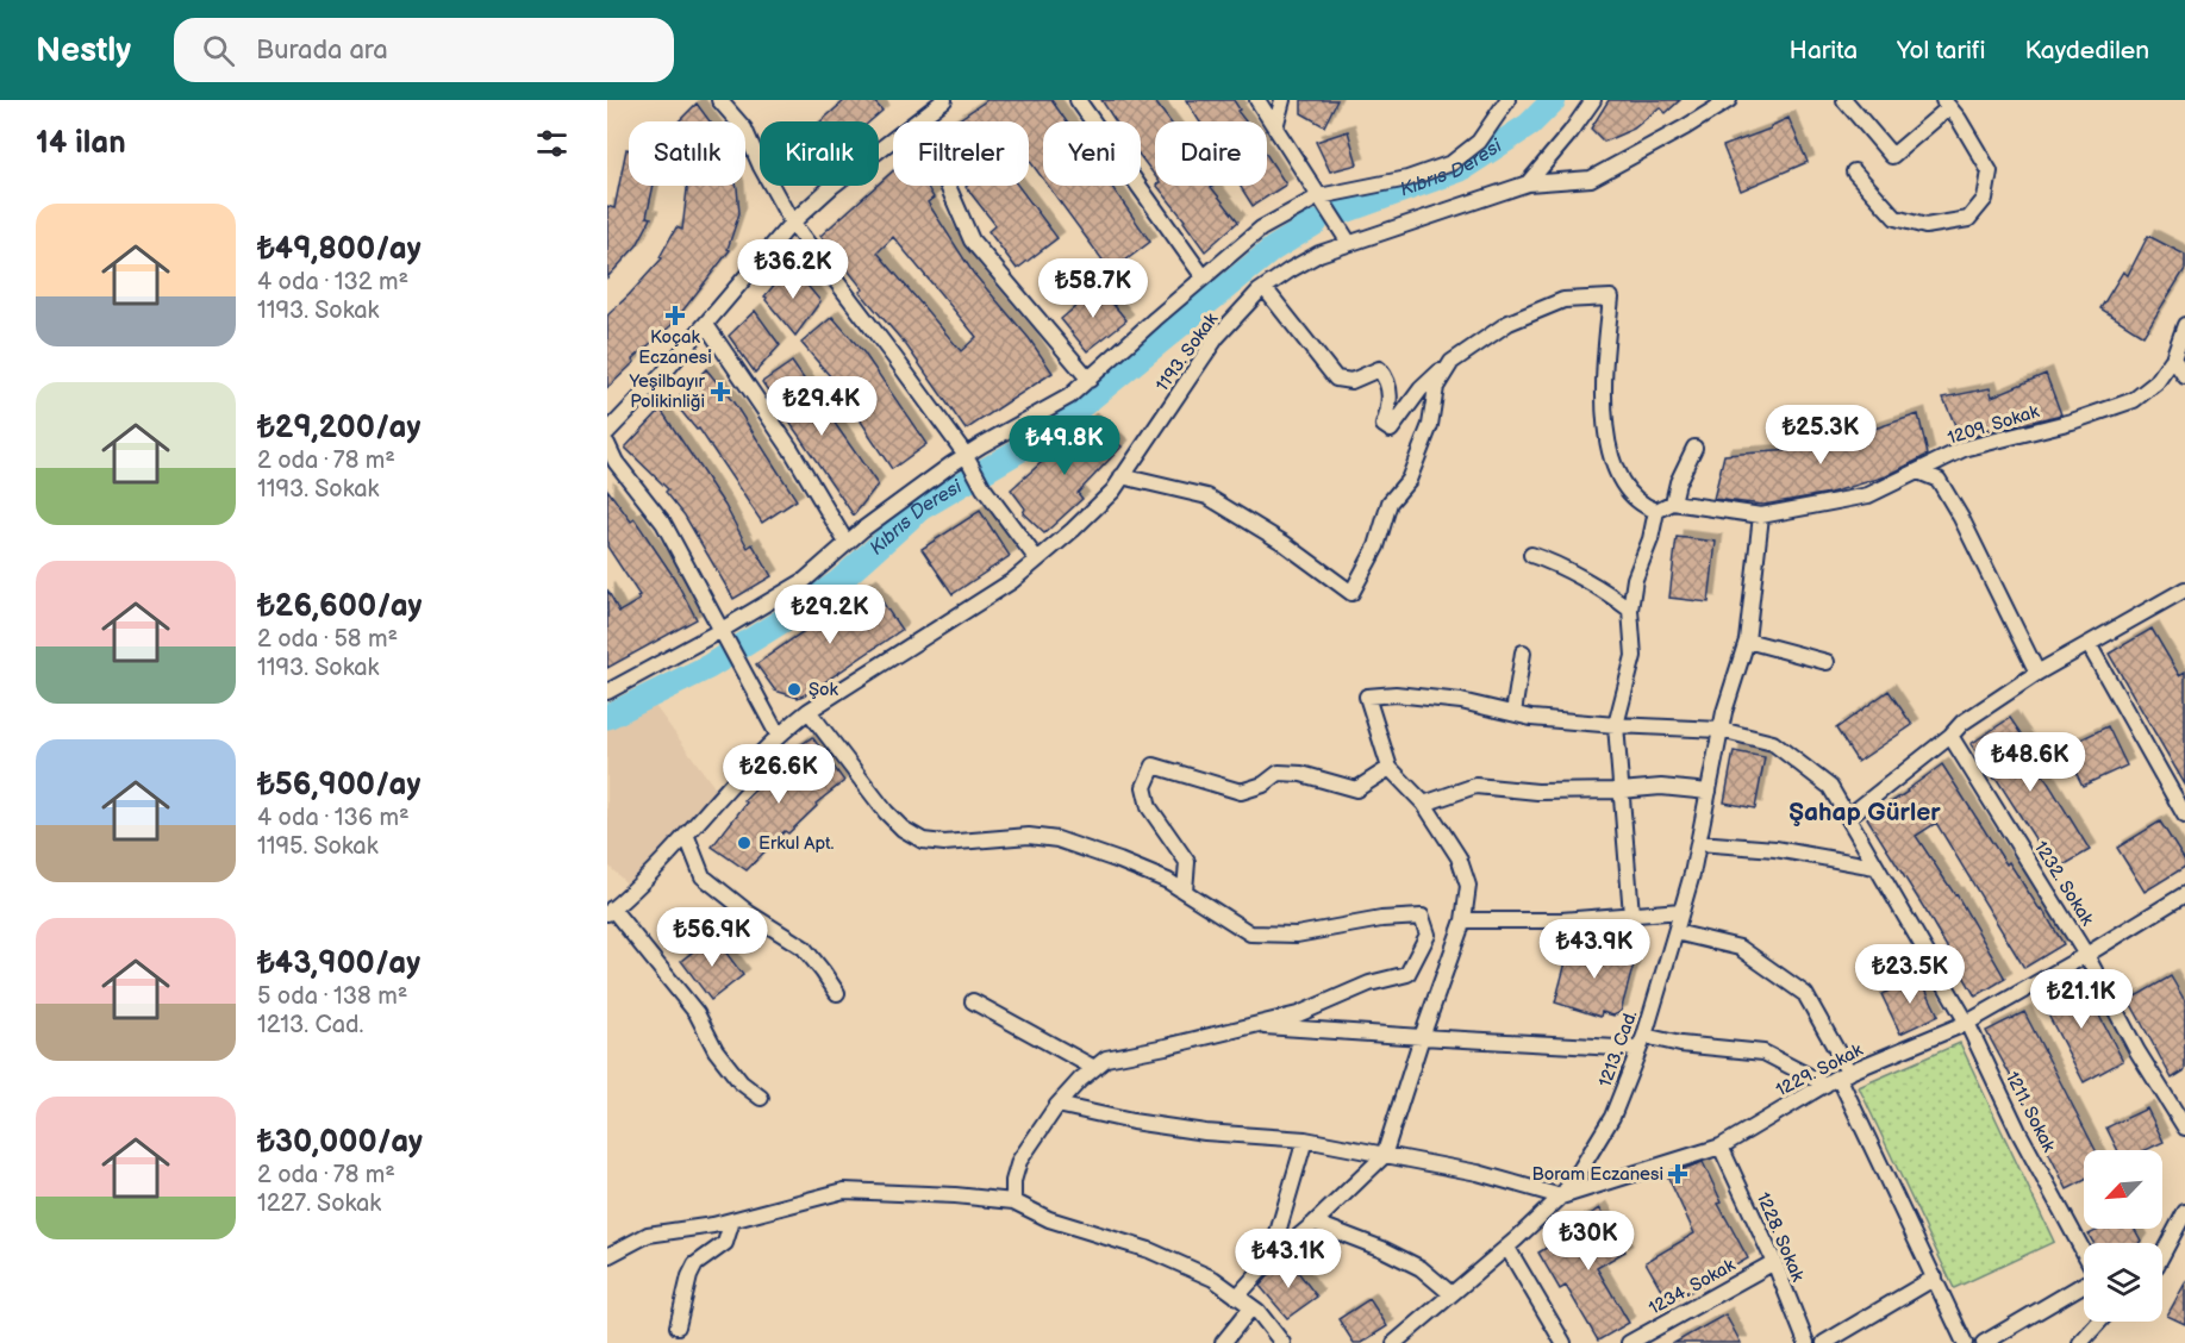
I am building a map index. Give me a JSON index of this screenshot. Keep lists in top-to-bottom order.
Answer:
{
  "streets": {
    "street": [
      "1193. Sokak",
      "1209. Sokak",
      "1232. Sokak",
      "1213. Cad.",
      "1229. Sokak",
      "1211. Sokak",
      "1228. Sokak",
      "1234. Sokak"
    ]
  },
  "crossings": [
    ["1209. Sokak", "1213. Cad."],
    ["1232. Sokak", "1229. Sokak"],
    ["1213. Cad.", "1229. Sokak"],
    ["1213. Cad.", "1211. Sokak"],
    ["1229. Sokak", "1211. Sokak"],
    ["1229. Sokak", "1228. Sokak"],
    ["1228. Sokak", "1234. Sokak"]
  ],
  "districts": ["Şahap Gürler"],
  "water": ["Kıbrıs Deresi"],
  "places": {
    "health": ["Koçak Eczanesi", "Yeşilbayır Polikinliği", "Boram Eczanesi"],
    "other": ["Şok", "Erkul Apt."]
  },
  "north": "bottom left",
  "page": {
    "header": "Nestly",
    "search": "Burada ara",
    "nav": ["Harita", "Yol tarifi", "Kaydedilen"],
    "heading": "14 ilan",
    "chip": [
      "Satılık",
      "Kiralık",
      "Filtreler",
      "Yeni",
      "Daire"
    ],
    "list": [
      {
        "name": "₺49,800/ay",
        "note": "4 oda · 132 m² · 1193. Sokak"
      },
      {
        "name": "₺29,200/ay",
        "note": "2 oda · 78 m² · 1193. Sokak"
      },
      {
        "name": "₺26,600/ay",
        "note": "2 oda · 58 m² · 1193. Sokak"
      },
      {
        "name": "₺56,900/ay",
        "note": "4 oda · 136 m² · 1195. Sokak"
      },
      {
        "name": "₺43,900/ay",
        "note": "5 oda · 138 m² · 1213. Cad."
      },
      {
        "name": "₺30,000/ay",
        "note": "2 oda · 78 m² · 1227. Sokak"
      }
    ],
    "price": [
      "₺36.2K",
      "₺58.7K",
      "₺29.4K",
      "₺25.3K",
      "₺49.8K",
      "₺29.2K",
      "₺48.6K",
      "₺26.6K",
      "₺56.9K",
      "₺43.9K",
      "₺23.5K",
      "₺21.1K",
      "₺30K",
      "₺43.1K"
    ]
  }
}
